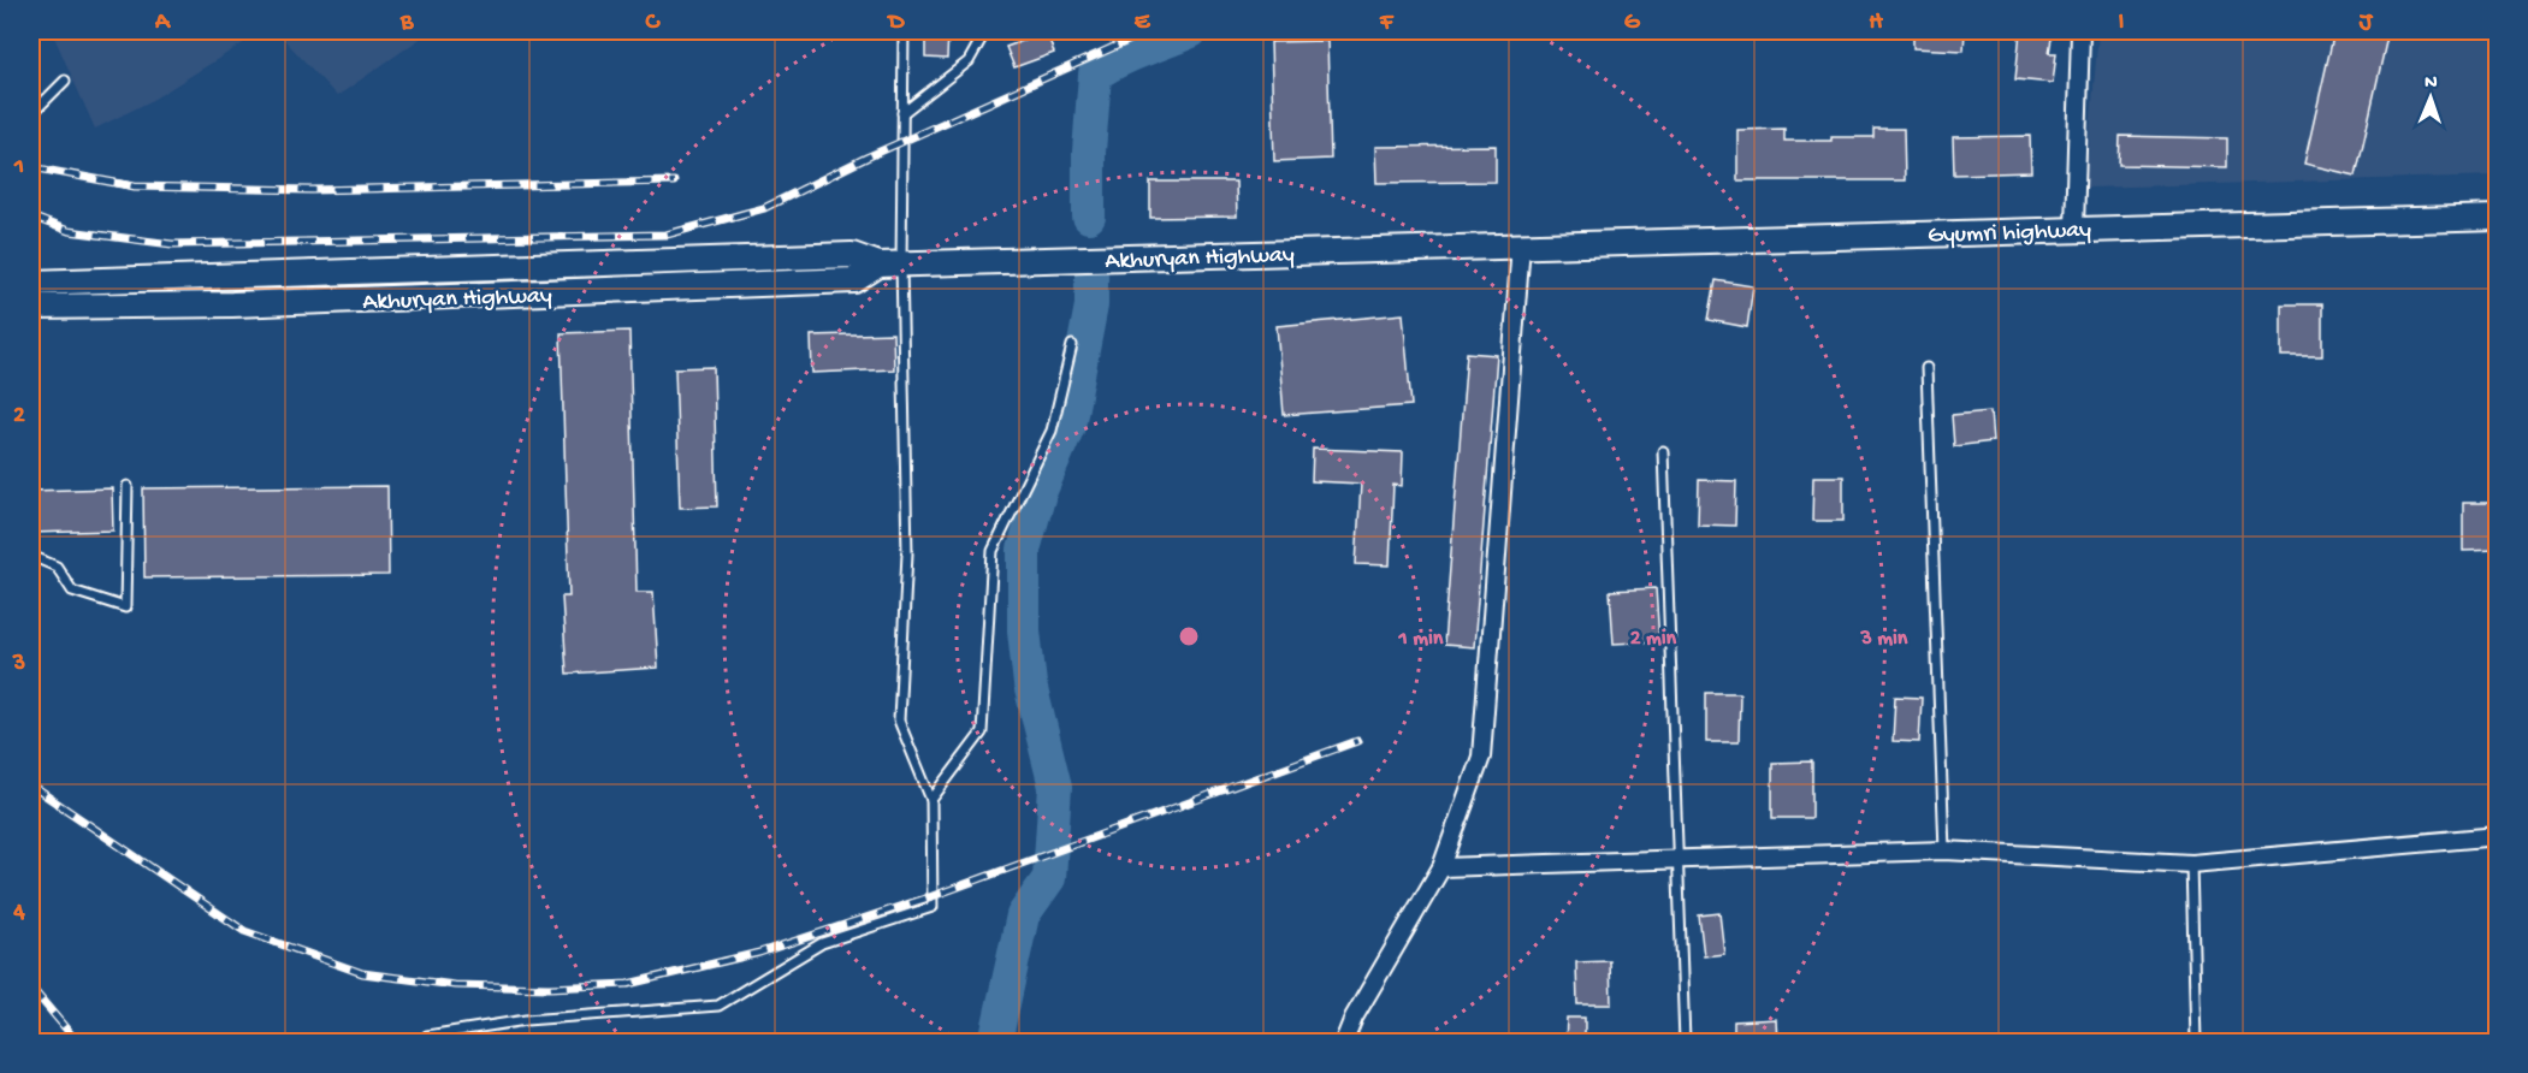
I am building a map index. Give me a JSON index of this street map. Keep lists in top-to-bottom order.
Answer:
{
  "streets": {
    "main road": ["Gyumri highway", "Akhuryan Highway"]
  },
  "crossings": [
    ["Gyumri highway", "Akhuryan Highway"]
  ],
  "north": "top",
  "grid": {
    "columns": [
      "A",
      "B",
      "C",
      "D",
      "E",
      "F",
      "G",
      "H",
      "I",
      "J"
    ],
    "rows": [
      "1",
      "2",
      "3",
      "4"
    ]
  },
  "rings": ["1 min", "2 min", "3 min"]
}
